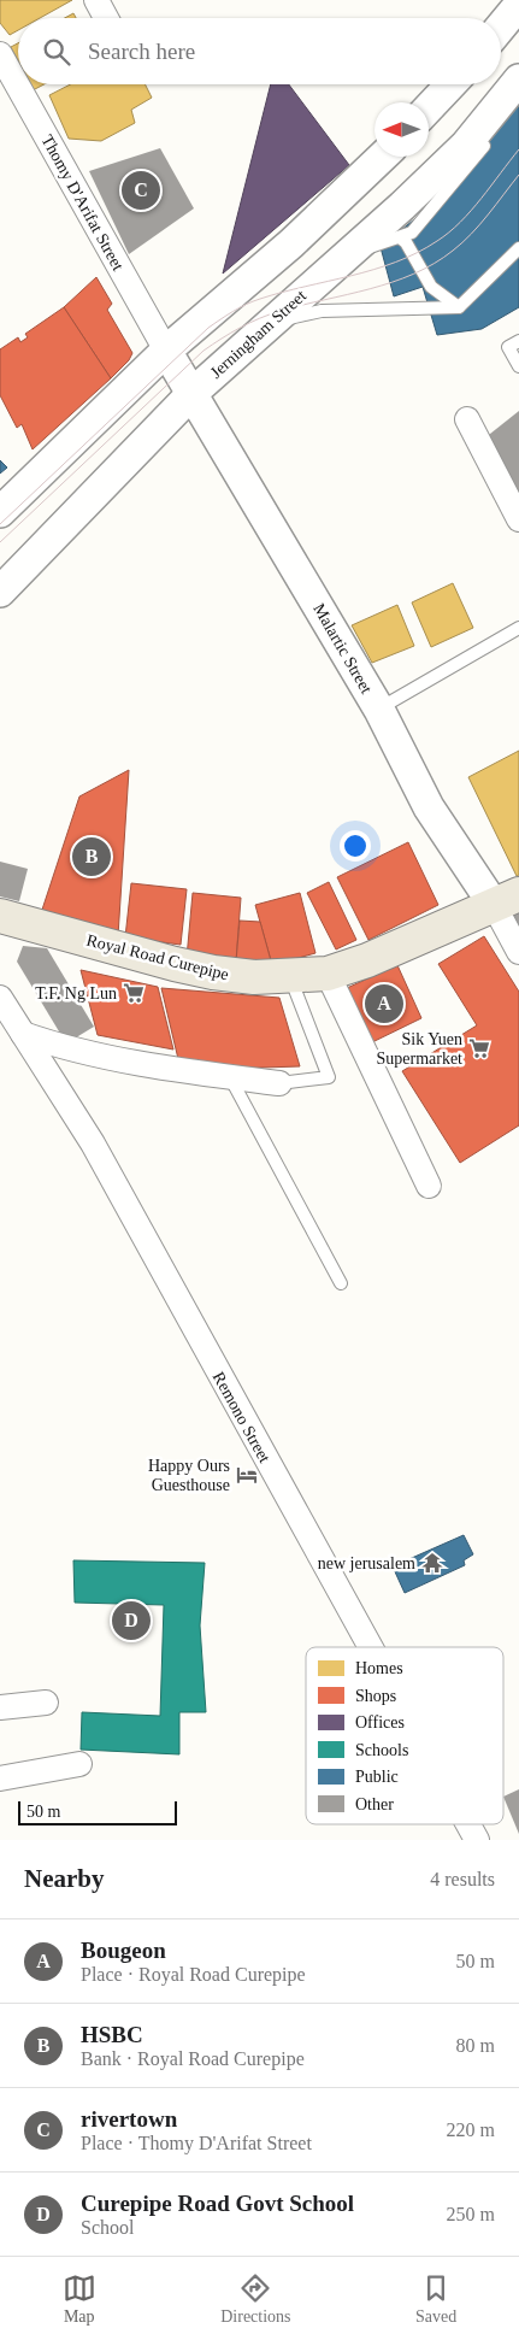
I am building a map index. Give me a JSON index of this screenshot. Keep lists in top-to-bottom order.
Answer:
{
  "streets": {
    "main road": ["Royal Road Curepipe"],
    "street": [
      "Thomy D'Arifat Street",
      "Jerningham Street",
      "Malartic Street",
      "Remono Street"
    ]
  },
  "crossings": [
    ["Thomy D'Arifat Street", "Malartic Street"],
    ["Jerningham Street", "Malartic Street"],
    ["Malartic Street", "Royal Road Curepipe"]
  ],
  "places": {
    "supermarket": ["T.F. Ng Lun", "Sik Yuen Supermarket"],
    "hotel": ["Happy Ours Guesthouse"],
    "temple": ["new jerusalem"]
  },
  "legend": [
    "Homes",
    "Shops",
    "Offices",
    "Schools",
    "Public",
    "Other"
  ],
  "scale_bar": "50 m",
  "north": "left",
  "page": {
    "search": "Search here",
    "pins": [
      "C",
      "B",
      "A",
      "D"
    ],
    "scale": "50 m",
    "heading": ["Nearby", "4 results"],
    "list": [
      {
        "mark": "A",
        "name": "Bougeon",
        "note": "Place · Royal Road Curepipe",
        "value": "50 m"
      },
      {
        "mark": "B",
        "name": "HSBC",
        "note": "Bank · Royal Road Curepipe",
        "value": "80 m"
      },
      {
        "mark": "C",
        "name": "rivertown",
        "note": "Place · Thomy D'Arifat Street",
        "value": "220 m"
      },
      {
        "mark": "D",
        "name": "Curepipe Road Govt School",
        "note": "School",
        "value": "250 m"
      }
    ],
    "nav": ["Map", "Directions", "Saved"]
  }
}
